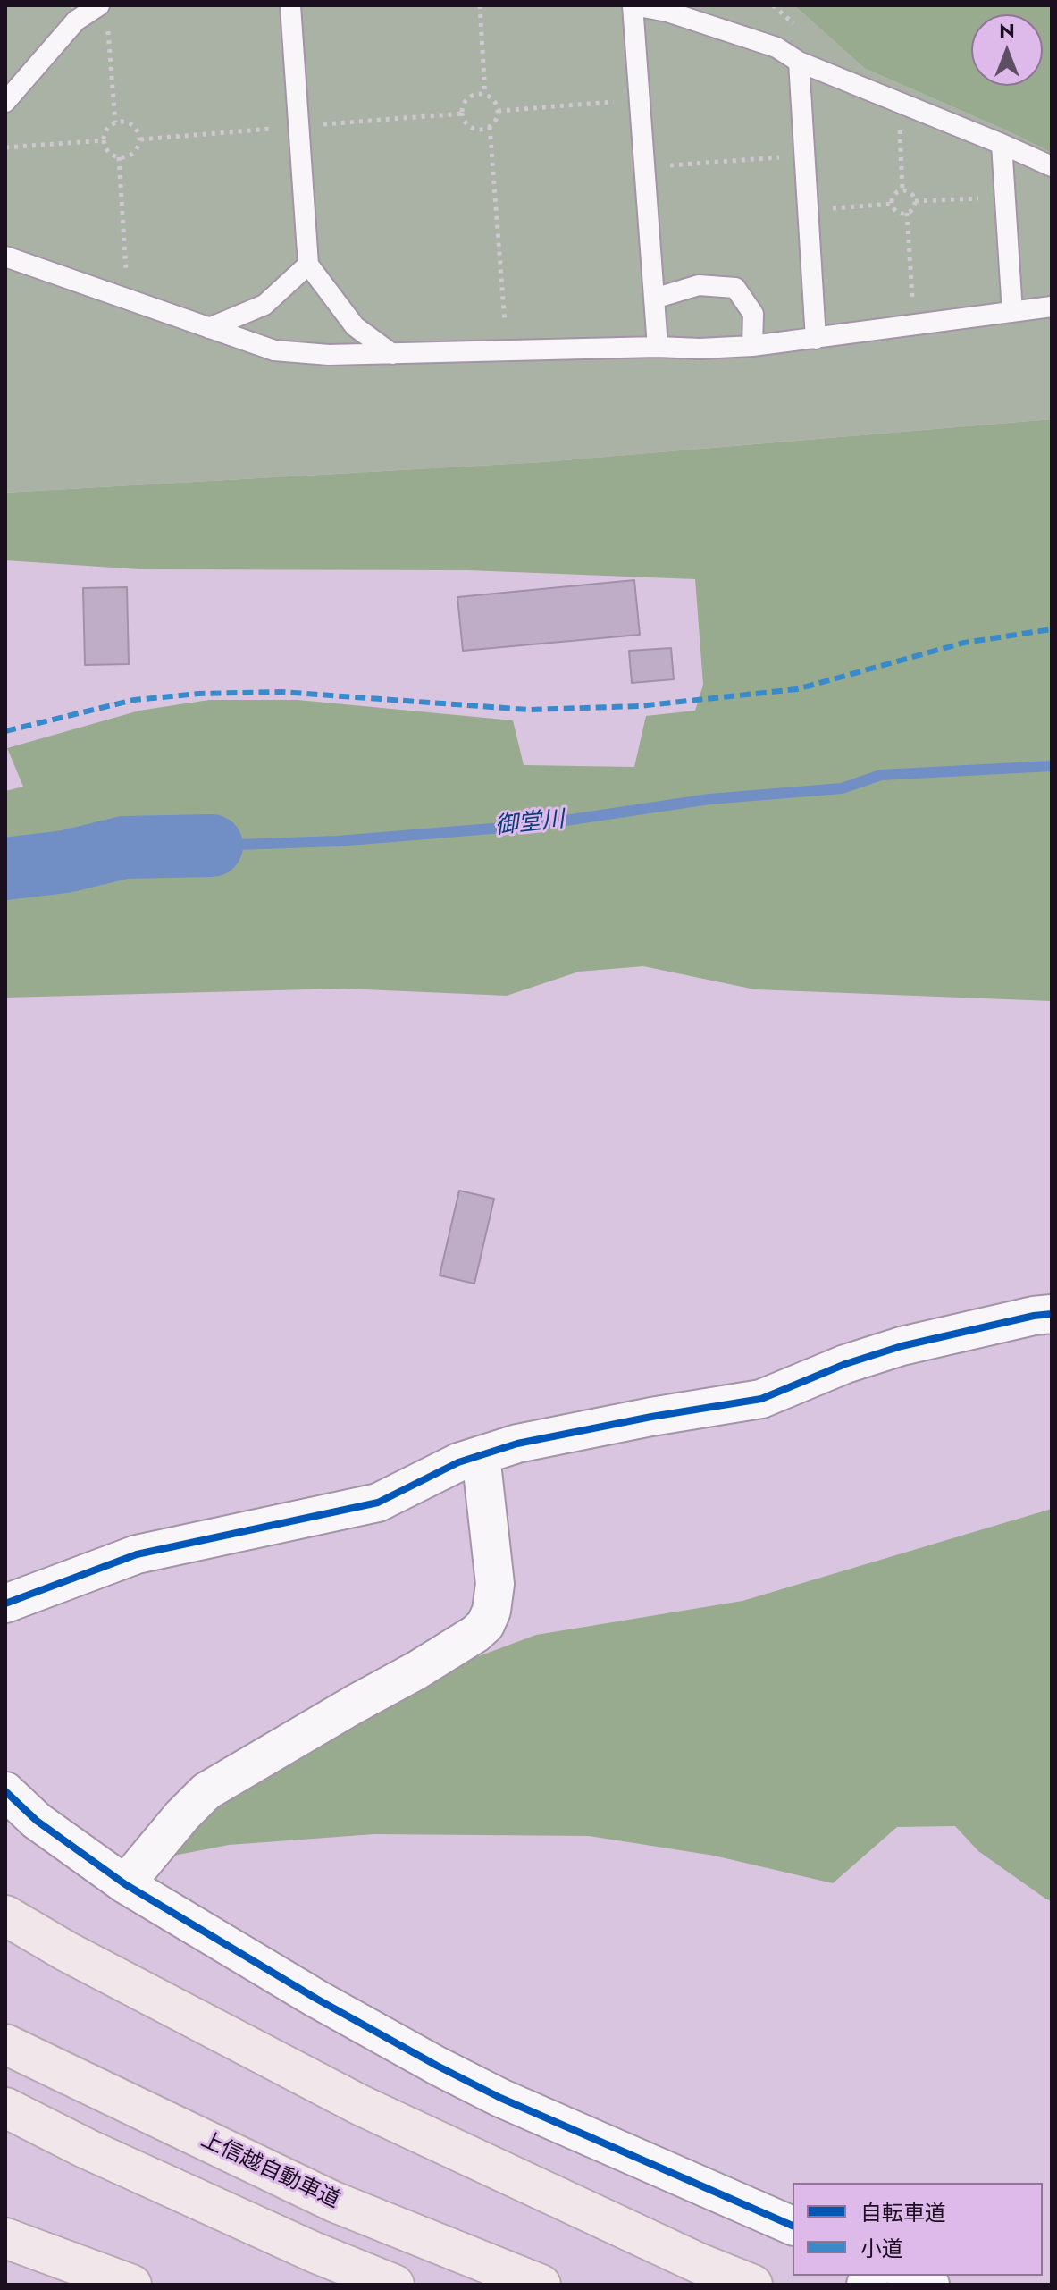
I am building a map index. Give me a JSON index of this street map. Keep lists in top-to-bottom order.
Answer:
{
  "streets": {
    "highway": ["上信越自動車道"]
  },
  "water": ["御堂川"],
  "legend": ["自転車道", "小道"],
  "north": "top"
}
